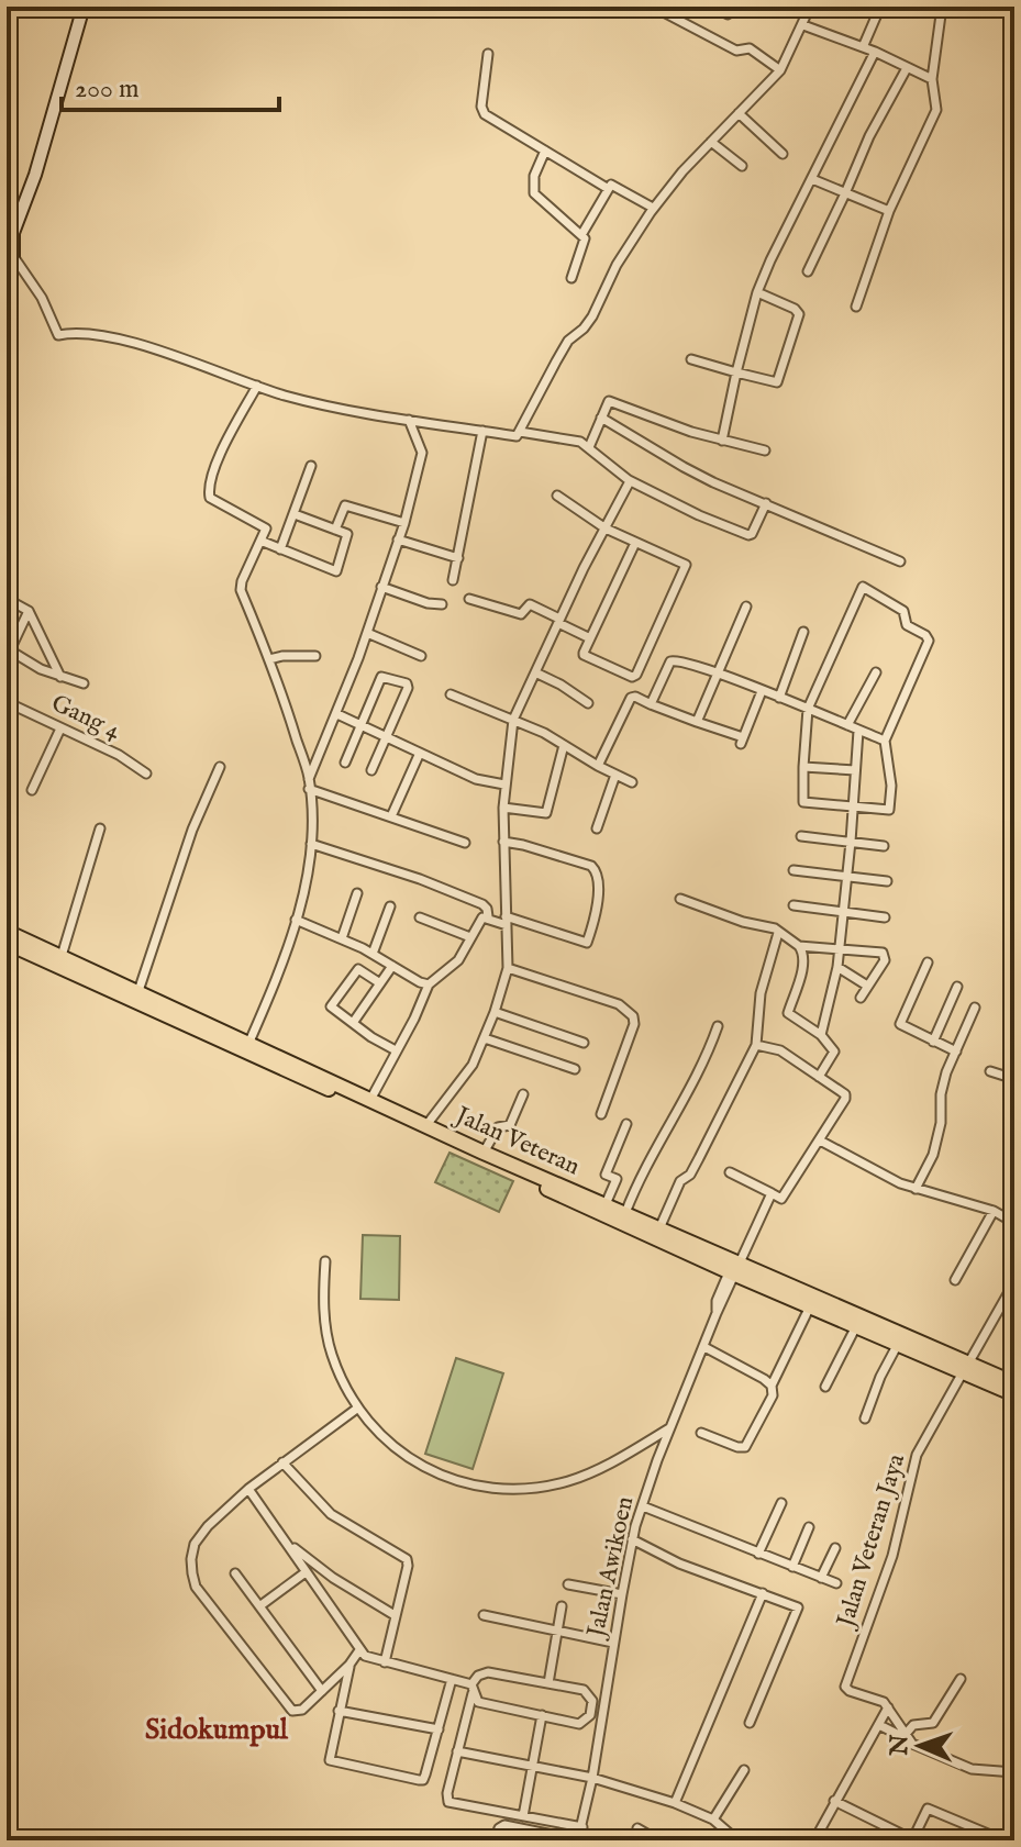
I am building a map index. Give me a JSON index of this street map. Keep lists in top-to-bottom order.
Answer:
{
  "streets": {
    "highway": ["Jalan Veteran"],
    "street": ["Gang 4", "Jalan Veteran Jaya", "Jalan Awikoen"]
  },
  "crossings": [
    ["Jalan Veteran", "Jalan Veteran Jaya"],
    ["Jalan Veteran", "Jalan Awikoen"]
  ],
  "districts": ["Sidokumpul"],
  "scale_bar": "200 m",
  "north": "left"
}
